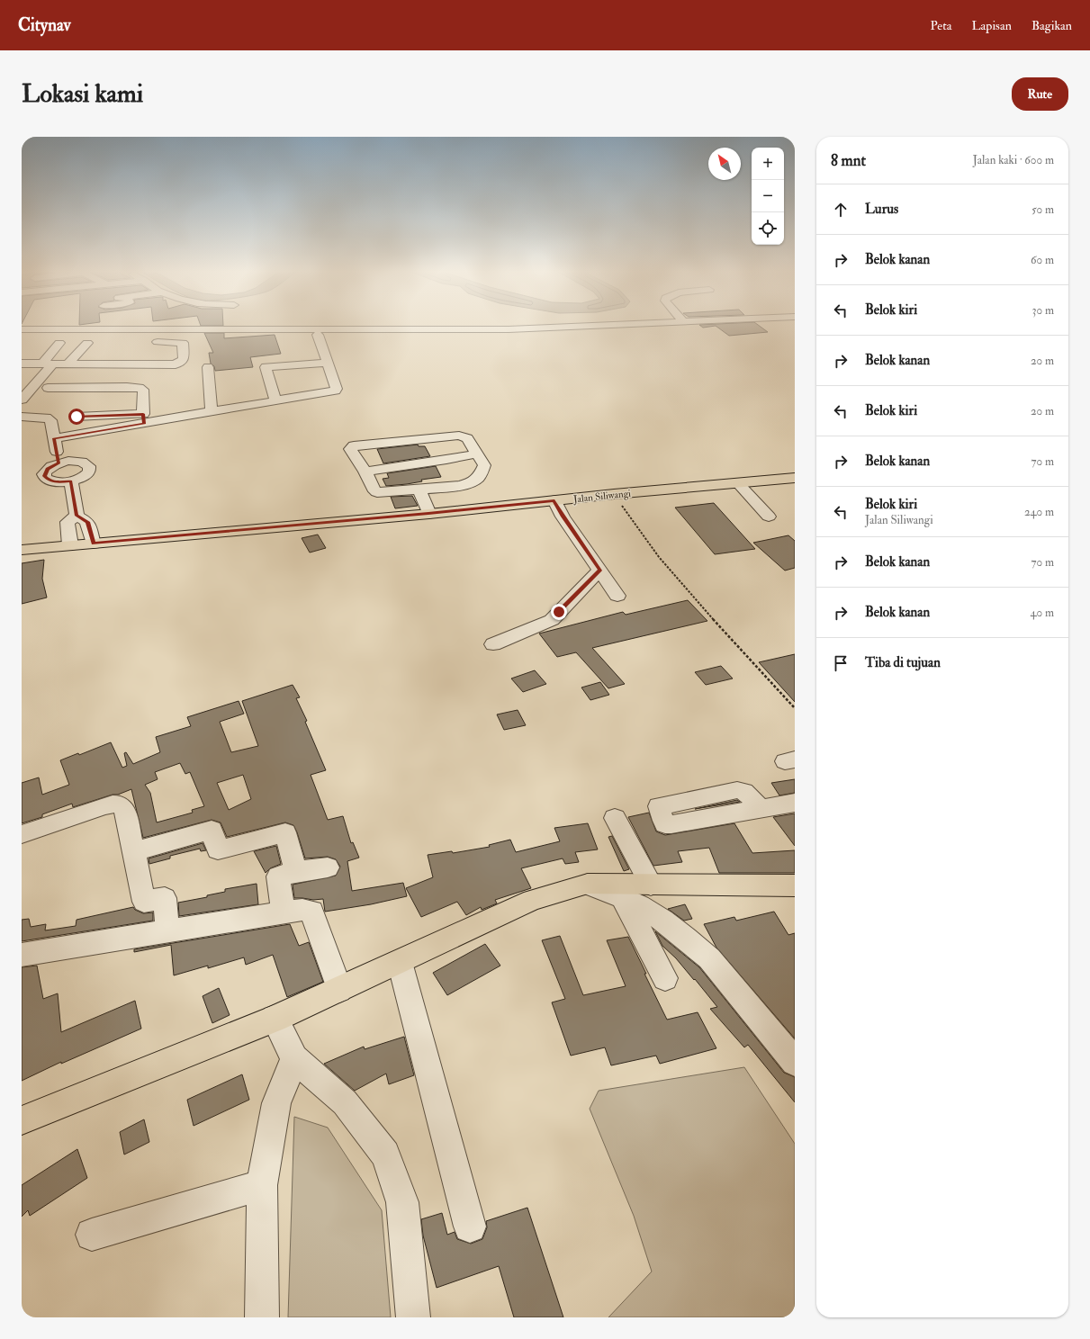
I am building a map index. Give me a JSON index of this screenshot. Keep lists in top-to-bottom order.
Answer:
{
  "streets": {
    "main road": ["Jalan Siliwangi"]
  },
  "north": "top left",
  "page": {
    "header": "Citynav",
    "nav": ["Peta", "Lapisan", "Bagikan"],
    "buttons": "Rute",
    "title": "Lokasi kami",
    "heading": ["8 mnt", "Jalan kaki · 600 m"],
    "map_buttons": ["+", "−"],
    "list": [
      ["Lurus", "50 m"],
      ["Belok kanan", "60 m"],
      ["Belok kiri", "30 m"],
      ["Belok kanan", "20 m"],
      ["Belok kiri", "20 m"],
      ["Belok kanan", "70 m"],
      ["Belok kiri", "Jalan Siliwangi", "240 m"],
      ["Belok kanan", "70 m"],
      ["Belok kanan", "40 m"],
      "Tiba di tujuan"
    ]
  }
}
